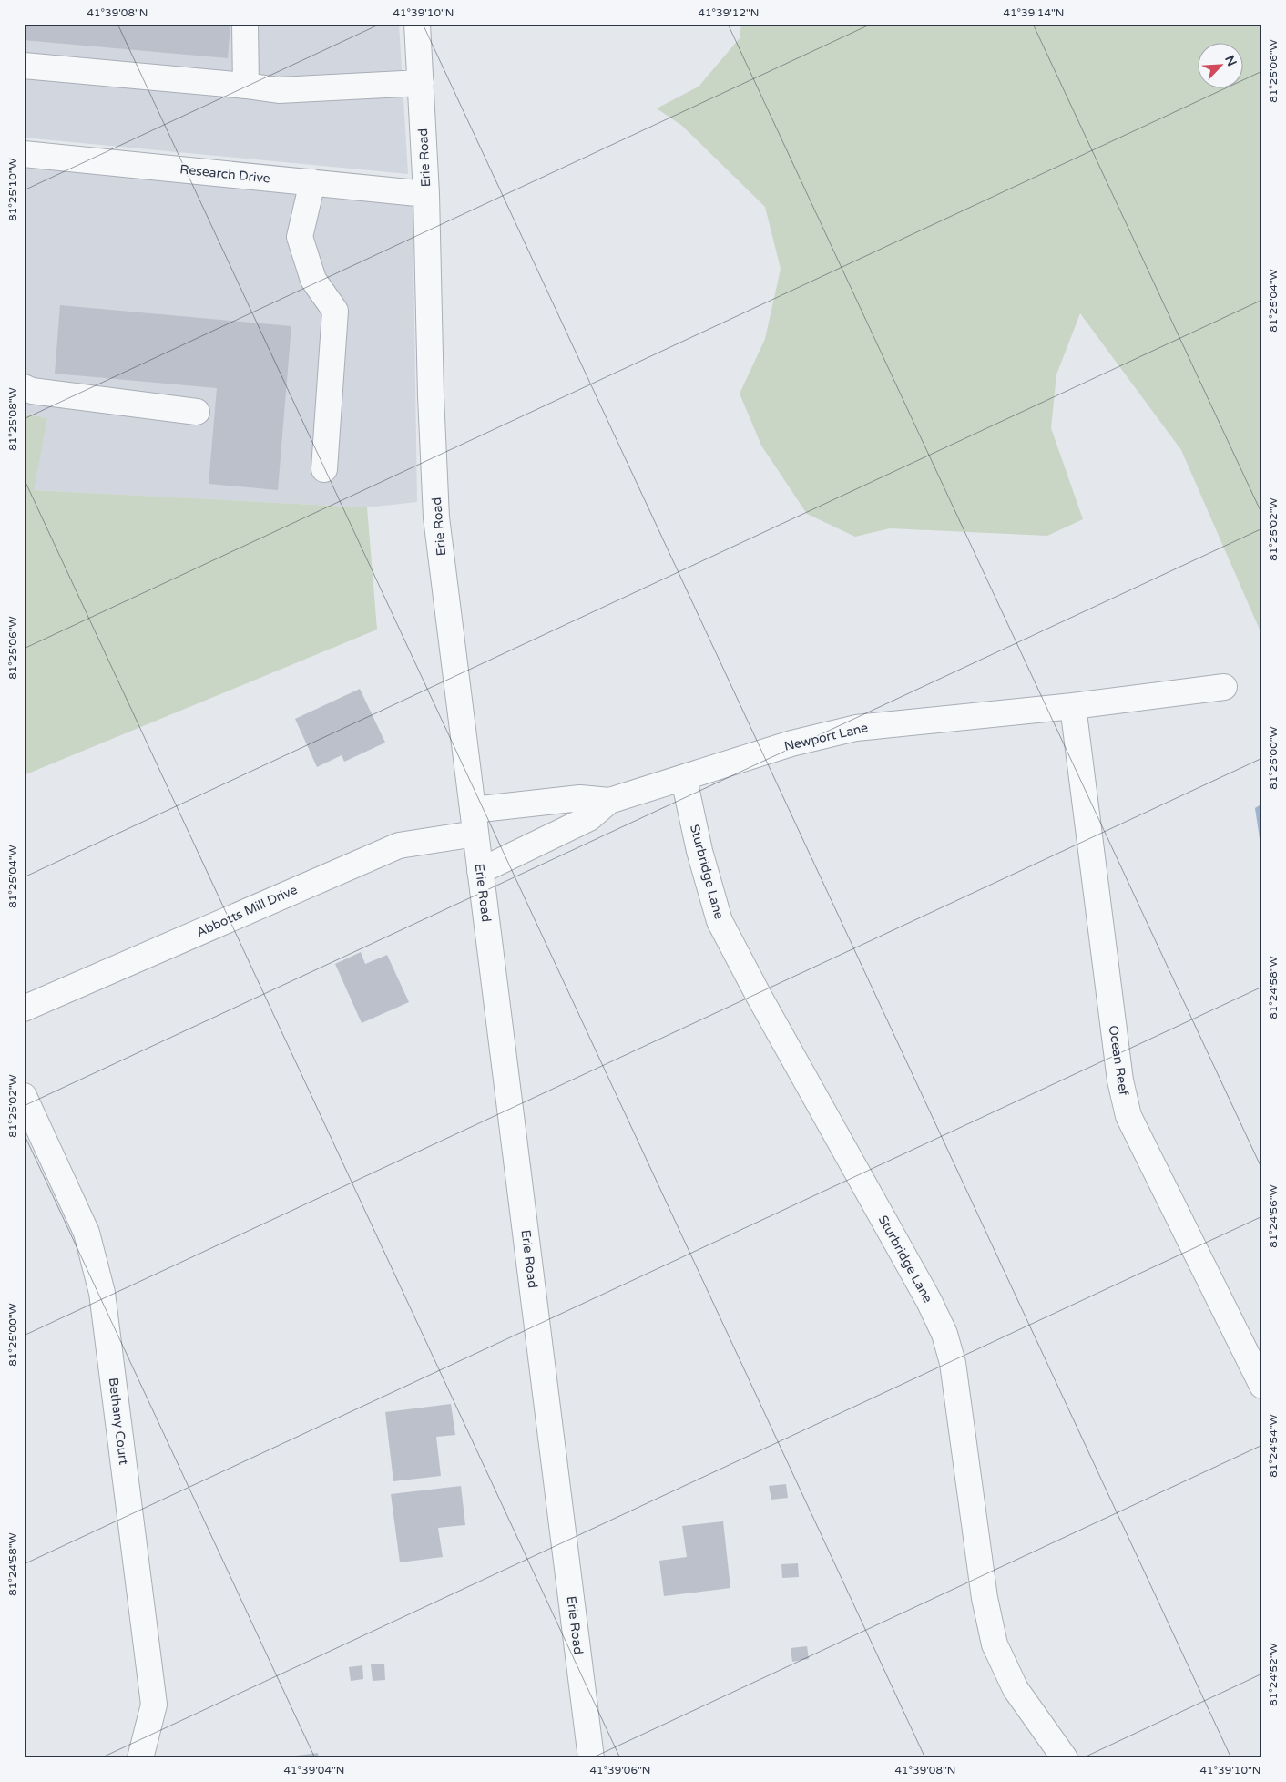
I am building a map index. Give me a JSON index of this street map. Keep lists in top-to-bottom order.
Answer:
{
  "streets": {
    "street": [
      "Erie Road",
      "Research Drive",
      "Newport Lane",
      "Sturbridge Lane",
      "Abbotts Mill Drive",
      "Ocean Reef",
      "Bethany Court"
    ]
  },
  "crossings": [
    ["Erie Road", "Research Drive"],
    ["Erie Road", "Newport Lane"],
    ["Erie Road", "Abbotts Mill Drive"],
    ["Newport Lane", "Sturbridge Lane"],
    ["Newport Lane", "Ocean Reef"]
  ],
  "north": "top right",
  "coordinates": [
    "41°39'08\"N",
    "41°39'10\"N",
    "41°39'12\"N",
    "41°39'14\"N",
    "81°25'06\"W",
    "81°25'10\"W",
    "81°25'04\"W",
    "81°25'08\"W",
    "81°25'02\"W",
    "81°25'00\"W",
    "81°24'58\"W",
    "81°24'56\"W",
    "81°24'54\"W",
    "81°24'52\"W",
    "41°39'04\"N",
    "41°39'06\"N"
  ]
}
